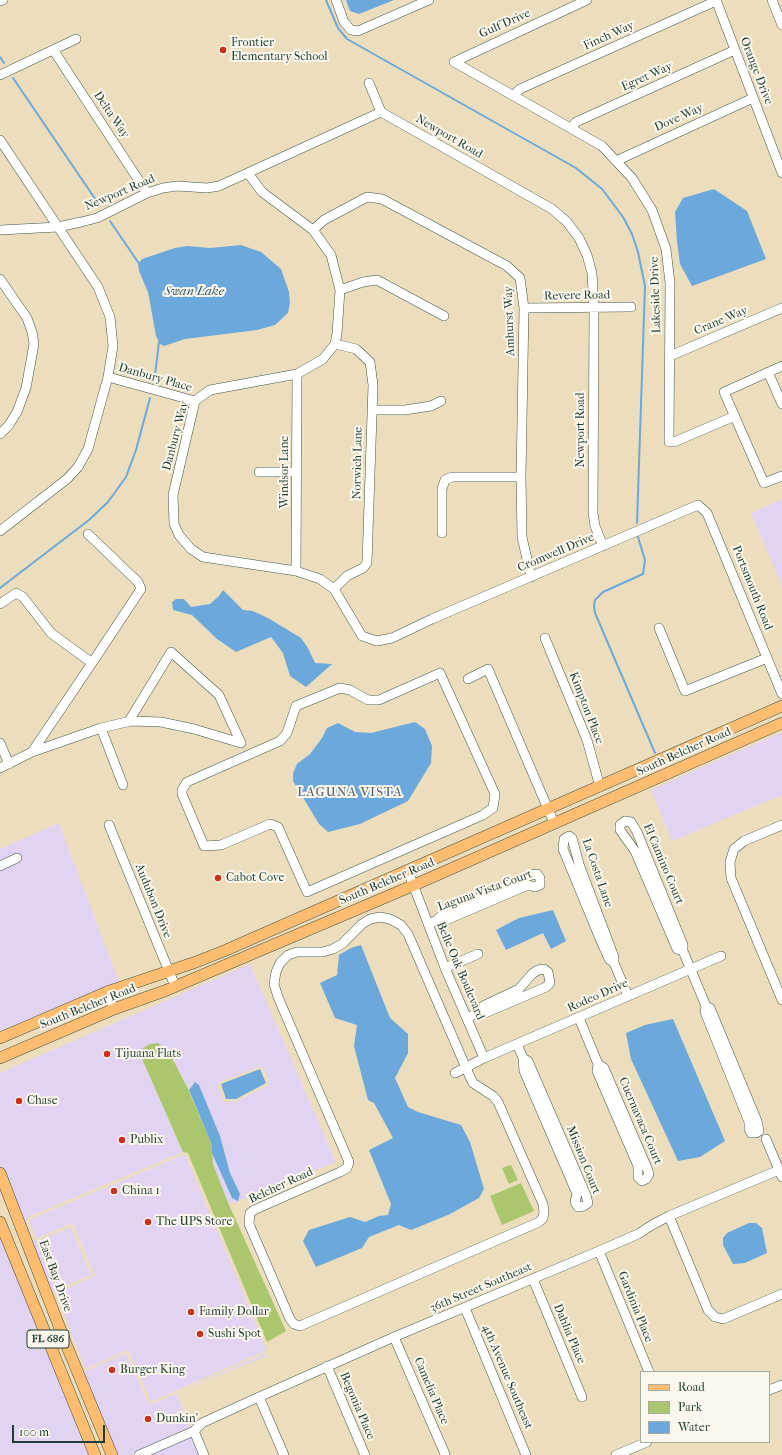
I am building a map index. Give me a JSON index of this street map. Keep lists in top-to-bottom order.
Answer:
{
  "streets": {
    "main road": ["South Belcher Road", "East Bay Drive", "FL 686"],
    "street": [
      "Gulf Drive",
      "Finch Way",
      "Orange Drive",
      "Egret Way",
      "Delta Way",
      "Dove Way",
      "Newport Road",
      "Lakeside Drive",
      "Revere Road",
      "Amhurst Way",
      "Crane Way",
      "Danbury Place",
      "Danbury Way",
      "Norwich Lane",
      "Windsor Lane",
      "Cromwell Drive",
      "Portsmouth Road",
      "Kimpton Place",
      "El Camino Court",
      "La Costa Lane",
      "Laguna Vista Court",
      "Audubon Drive",
      "Belle Oak Boulevard",
      "Rodeo Drive",
      "Cuernavaca Court",
      "Mission Court",
      "Belcher Road",
      "36th Street Southeast",
      "Gardinia Place",
      "Dahlia Place",
      "4th Avenue Southeast",
      "Camelia Place",
      "Begonia Place"
    ]
  },
  "crossings": [
    ["Gulf Drive", "Lakeside Drive"],
    ["Finch Way", "Orange Drive"],
    ["Finch Way", "Lakeside Drive"],
    ["Orange Drive", "Egret Way"],
    ["Orange Drive", "Dove Way"],
    ["Egret Way", "Lakeside Drive"],
    ["Delta Way", "Newport Road"],
    ["Dove Way", "Lakeside Drive"],
    ["Newport Road", "Revere Road"],
    ["Newport Road", "Cromwell Drive"],
    ["Lakeside Drive", "Crane Way"],
    ["Revere Road", "Amhurst Way"],
    ["Amhurst Way", "Cromwell Drive"],
    ["Danbury Place", "Danbury Way"],
    ["Danbury Way", "Norwich Lane"],
    ["Danbury Way", "Windsor Lane"],
    ["Danbury Way", "Cromwell Drive"],
    ["Cromwell Drive", "Portsmouth Road"],
    ["Kimpton Place", "South Belcher Road"],
    ["South Belcher Road", "Audubon Drive"],
    ["South Belcher Road", "Belle Oak Boulevard"],
    ["El Camino Court", "Rodeo Drive"],
    ["La Costa Lane", "Rodeo Drive"],
    ["Laguna Vista Court", "Belle Oak Boulevard"],
    ["Belle Oak Boulevard", "Rodeo Drive"],
    ["Rodeo Drive", "Cuernavaca Court"],
    ["Rodeo Drive", "Mission Court"],
    ["36th Street Southeast", "Gardinia Place"],
    ["36th Street Southeast", "Dahlia Place"],
    ["36th Street Southeast", "4th Avenue Southeast"],
    ["36th Street Southeast", "Camelia Place"],
    ["36th Street Southeast", "Begonia Place"]
  ],
  "districts": ["LAGUNA VISTA"],
  "water": ["Swan Lake"],
  "places": [
    "Frontier Elementary School",
    "Cabot Cove",
    "Tijuana Flats",
    "Chase",
    "Publix",
    "China 1",
    "The UPS Store",
    "Family Dollar",
    "Sushi Spot",
    "Burger King",
    "Dunkin'"
  ],
  "legend": ["Road", "Park", "Water"],
  "scale_bar": "100 m"
}
